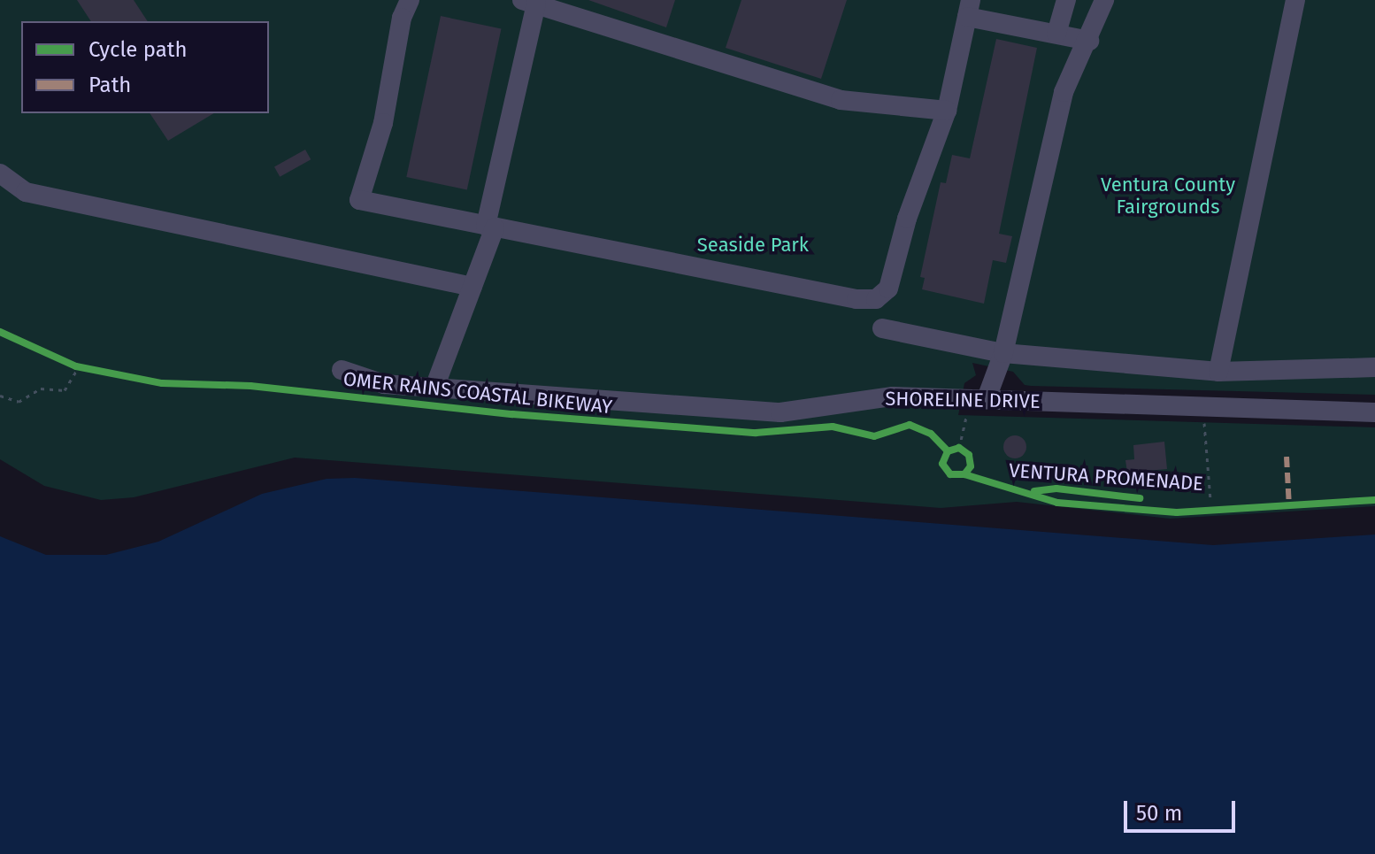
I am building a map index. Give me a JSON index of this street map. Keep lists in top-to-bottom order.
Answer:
{
  "streets": {
    "street": ["SHORELINE DRIVE"],
    "cycle path": ["OMER RAINS COASTAL BIKEWAY", "VENTURA PROMENADE"]
  },
  "parks": ["Ventura County Fairgrounds", "Seaside Park"],
  "legend": ["Cycle path", "Path"],
  "scale_bar": "50 m"
}
